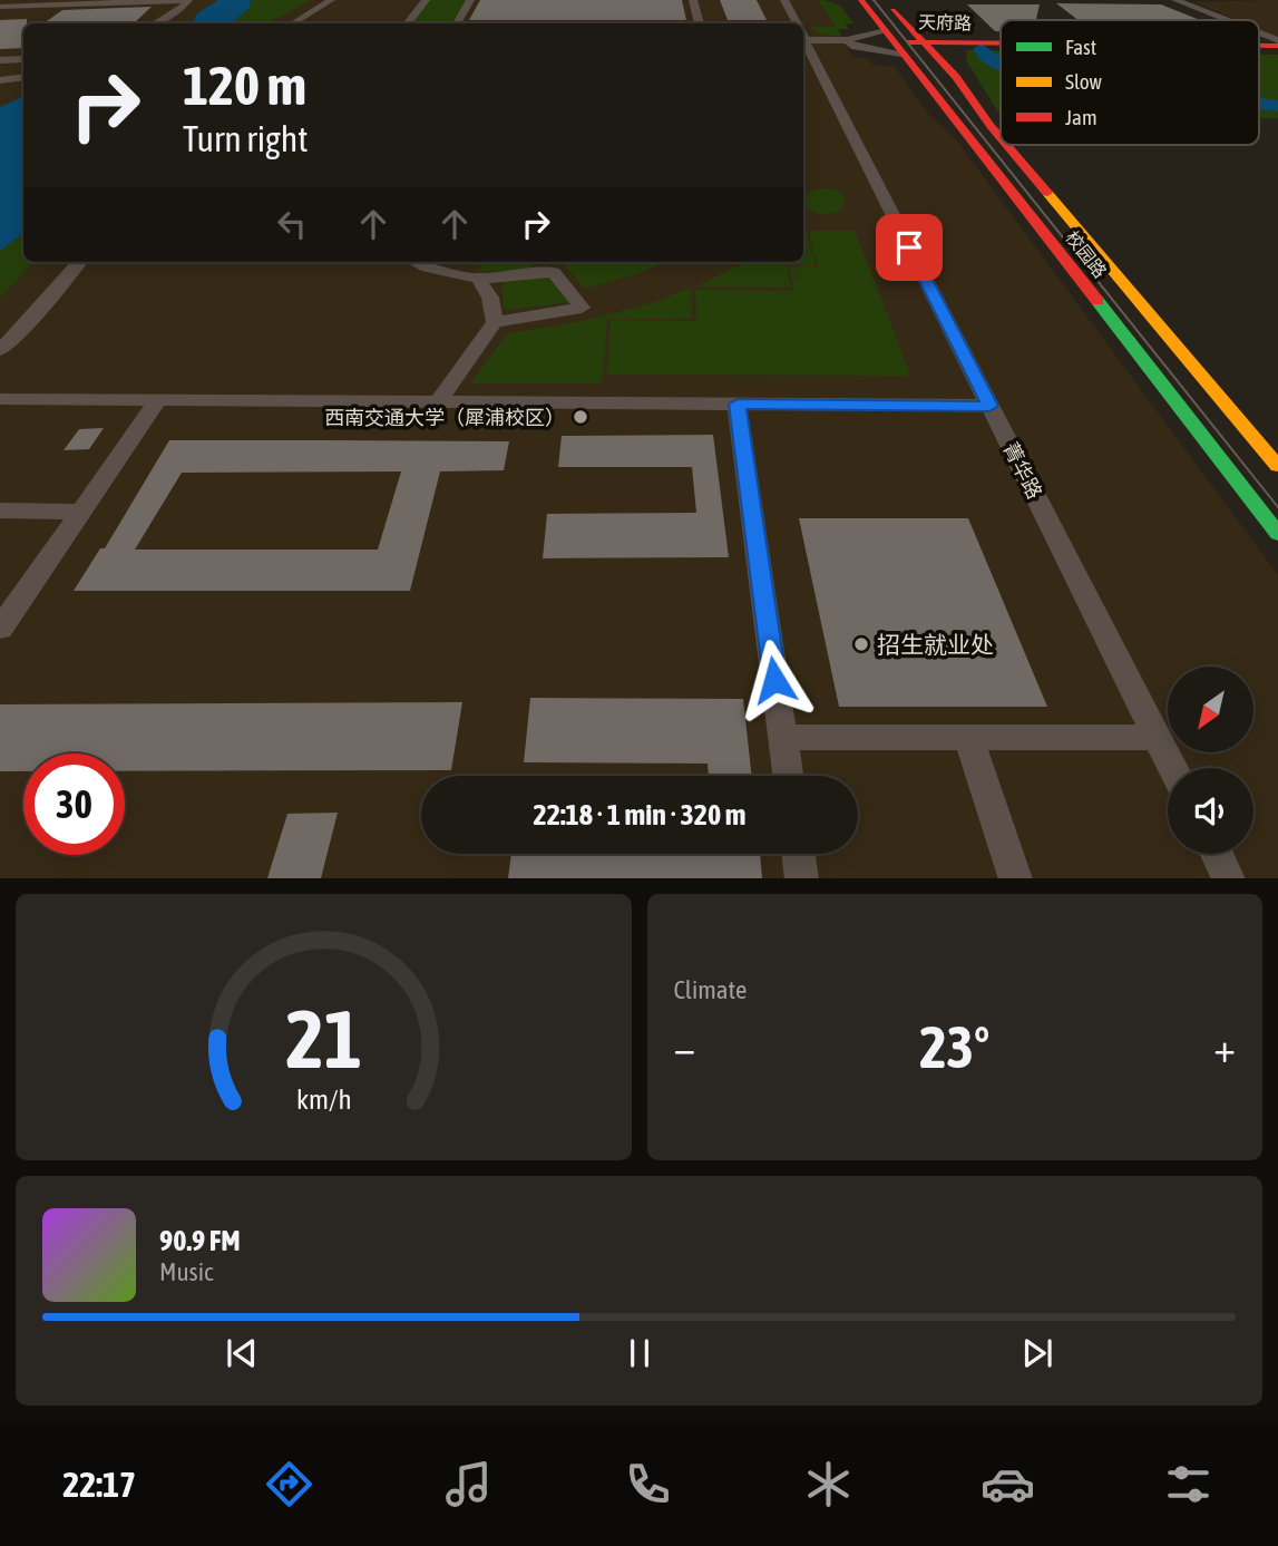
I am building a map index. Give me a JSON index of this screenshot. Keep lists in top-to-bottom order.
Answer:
{
  "streets": {
    "street": ["天府路", "校园路", "菁华路"]
  },
  "crossings": [
    ["天府路", "校园路"]
  ],
  "places": ["西南交通大学（犀浦校区）", "招生就业处"],
  "legend": ["Fast", "Slow", "Jam"],
  "north": "bottom left",
  "page": {
    "turn": ["120 m", "Turn right"],
    "limit": "30",
    "trip": "22:18 · 1 min · 320 m",
    "tile": "Climate",
    "heat": ["−", "23°", "+"],
    "song": ["90.9 FM", "Music"],
    "tabs": "22:17",
    "gauge": ["21", "km/h"]
  }
}
